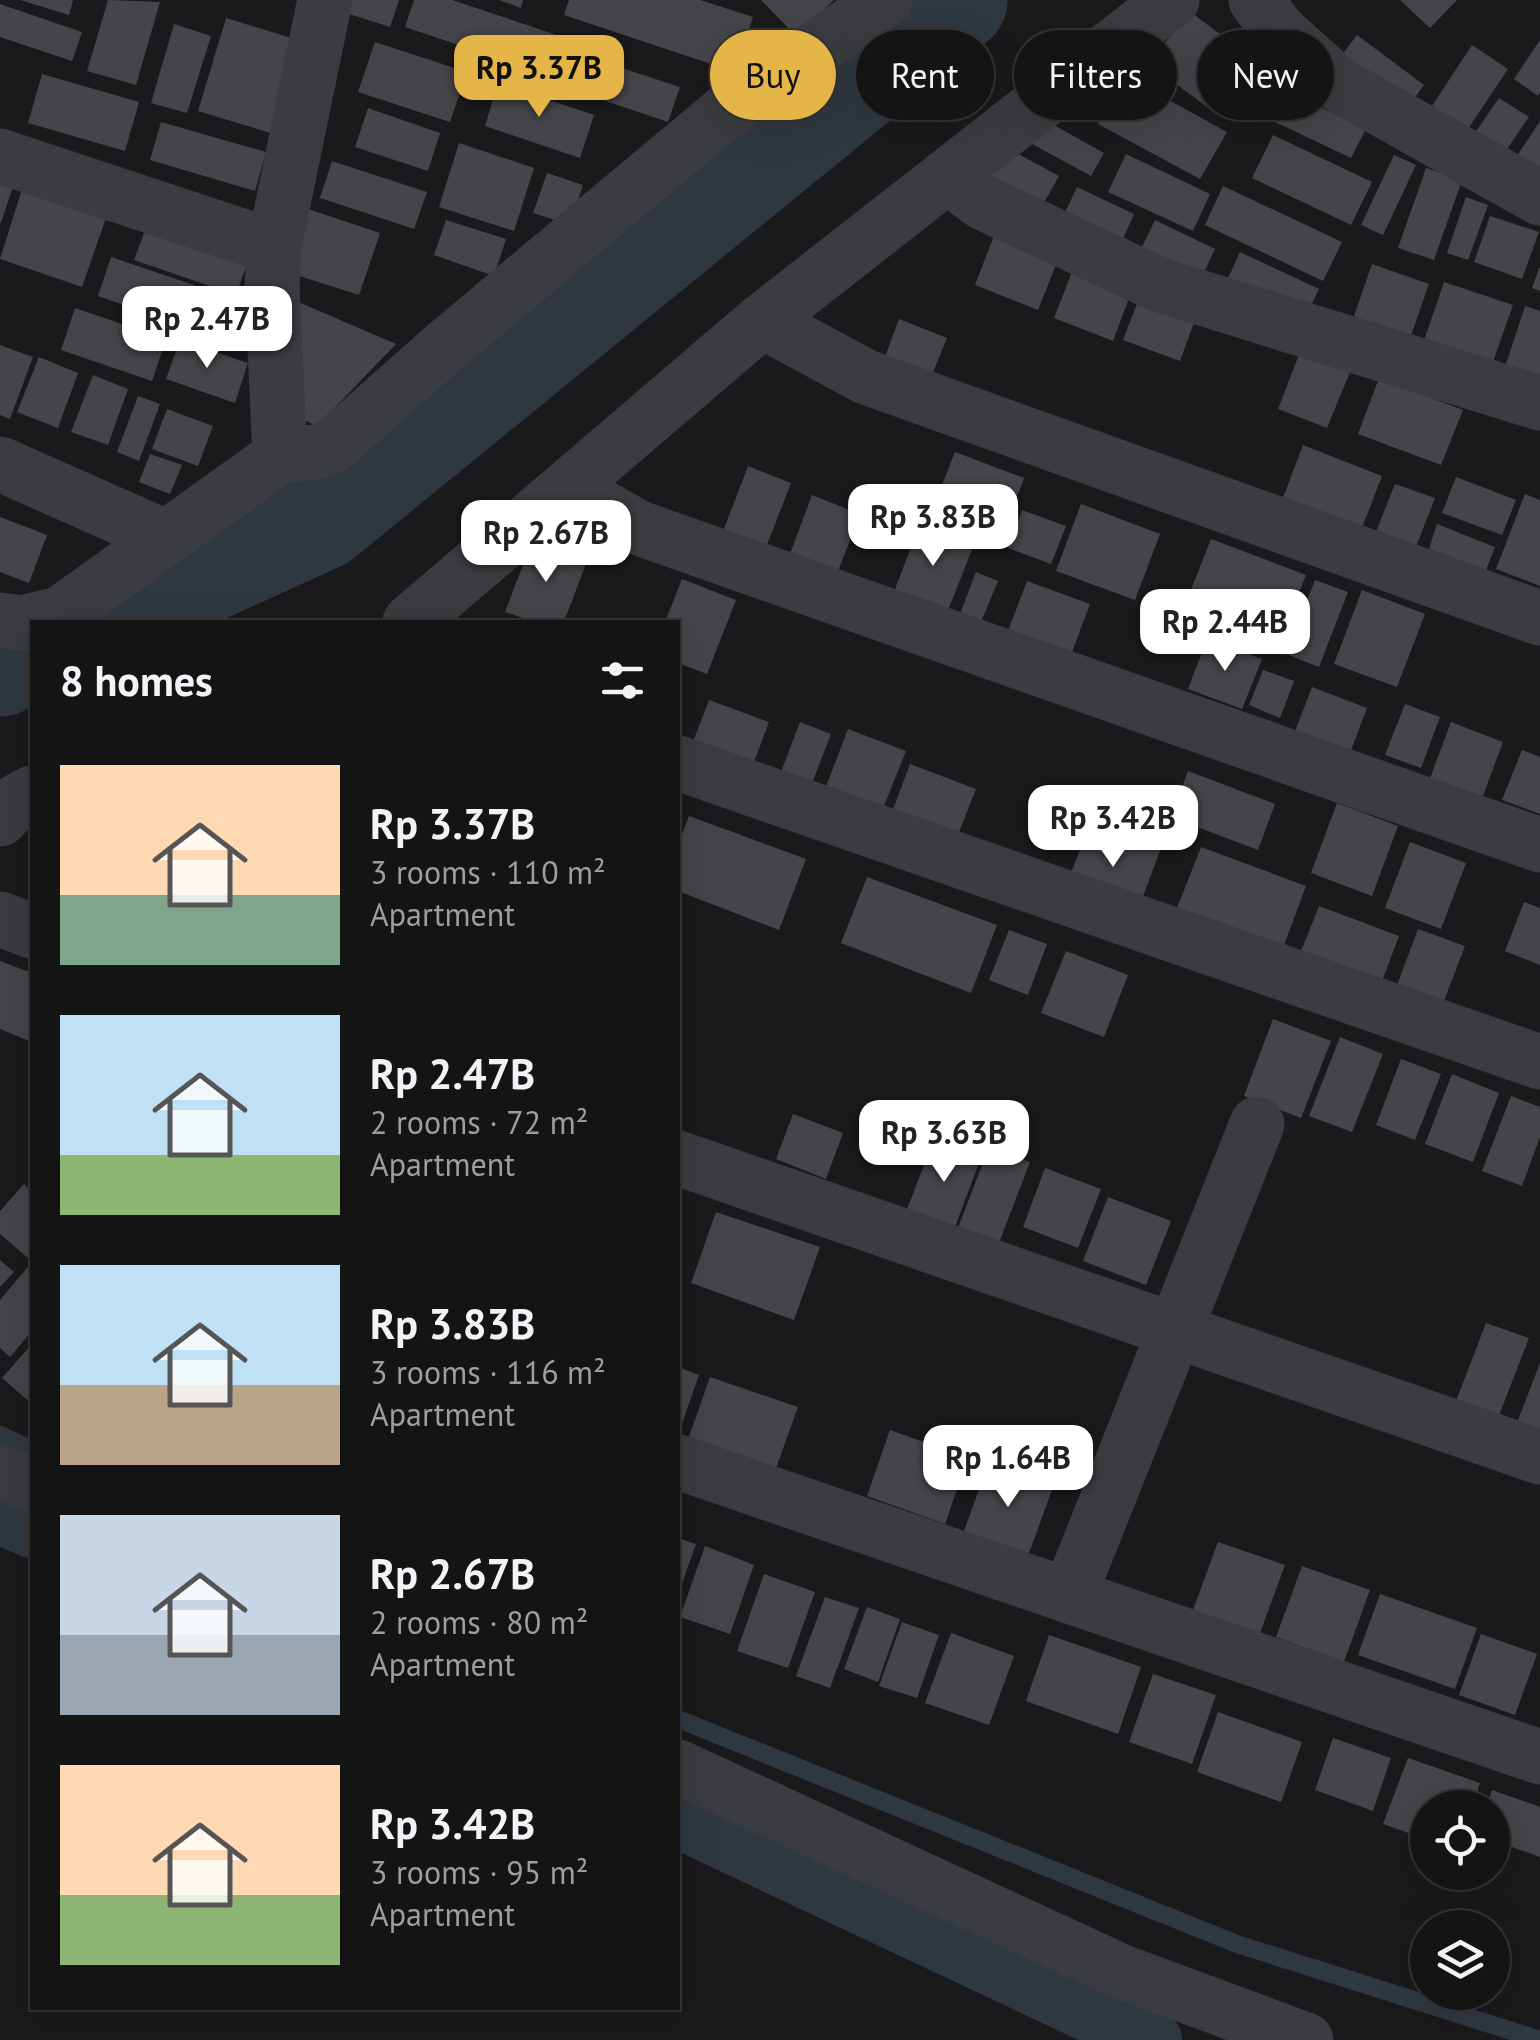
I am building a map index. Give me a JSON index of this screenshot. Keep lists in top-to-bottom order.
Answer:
{
  "page": {
    "chip": [
      "Buy",
      "Rent",
      "Filters",
      "New"
    ],
    "price": [
      "Rp 3.37B",
      "Rp 2.47B",
      "Rp 3.83B",
      "Rp 2.67B",
      "Rp 2.44B",
      "Rp 3.42B",
      "Rp 3.63B",
      "Rp 1.64B"
    ],
    "heading": "8 homes",
    "list": [
      {
        "name": "Rp 3.37B",
        "note": "3 rooms · 110 m² · Apartment"
      },
      {
        "name": "Rp 2.47B",
        "note": "2 rooms · 72 m² · Apartment"
      },
      {
        "name": "Rp 3.83B",
        "note": "3 rooms · 116 m² · Apartment"
      },
      {
        "name": "Rp 2.67B",
        "note": "2 rooms · 80 m² · Apartment"
      },
      {
        "name": "Rp 3.42B",
        "note": "3 rooms · 95 m² · Apartment"
      }
    ]
  }
}
